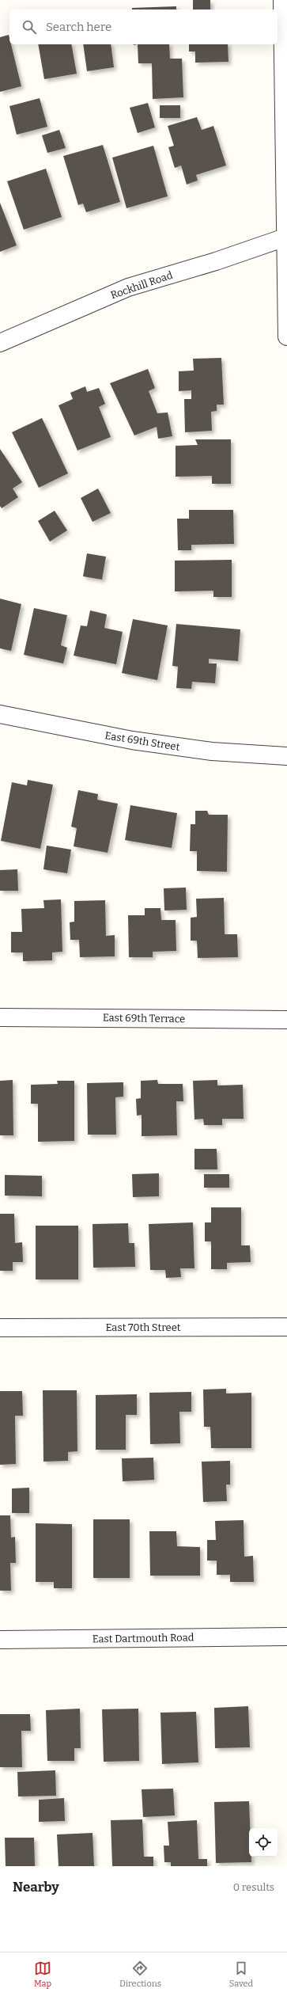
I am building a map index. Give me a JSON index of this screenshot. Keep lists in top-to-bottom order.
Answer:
{
  "streets": {
    "street": [
      "Rockhill Road",
      "East 69th Street",
      "East 69th Terrace",
      "East 70th Street",
      "East Dartmouth Road"
    ]
  },
  "page": {
    "search": "Search here",
    "heading": ["Nearby", "0 results"],
    "nav": ["Map", "Directions", "Saved"]
  }
}
